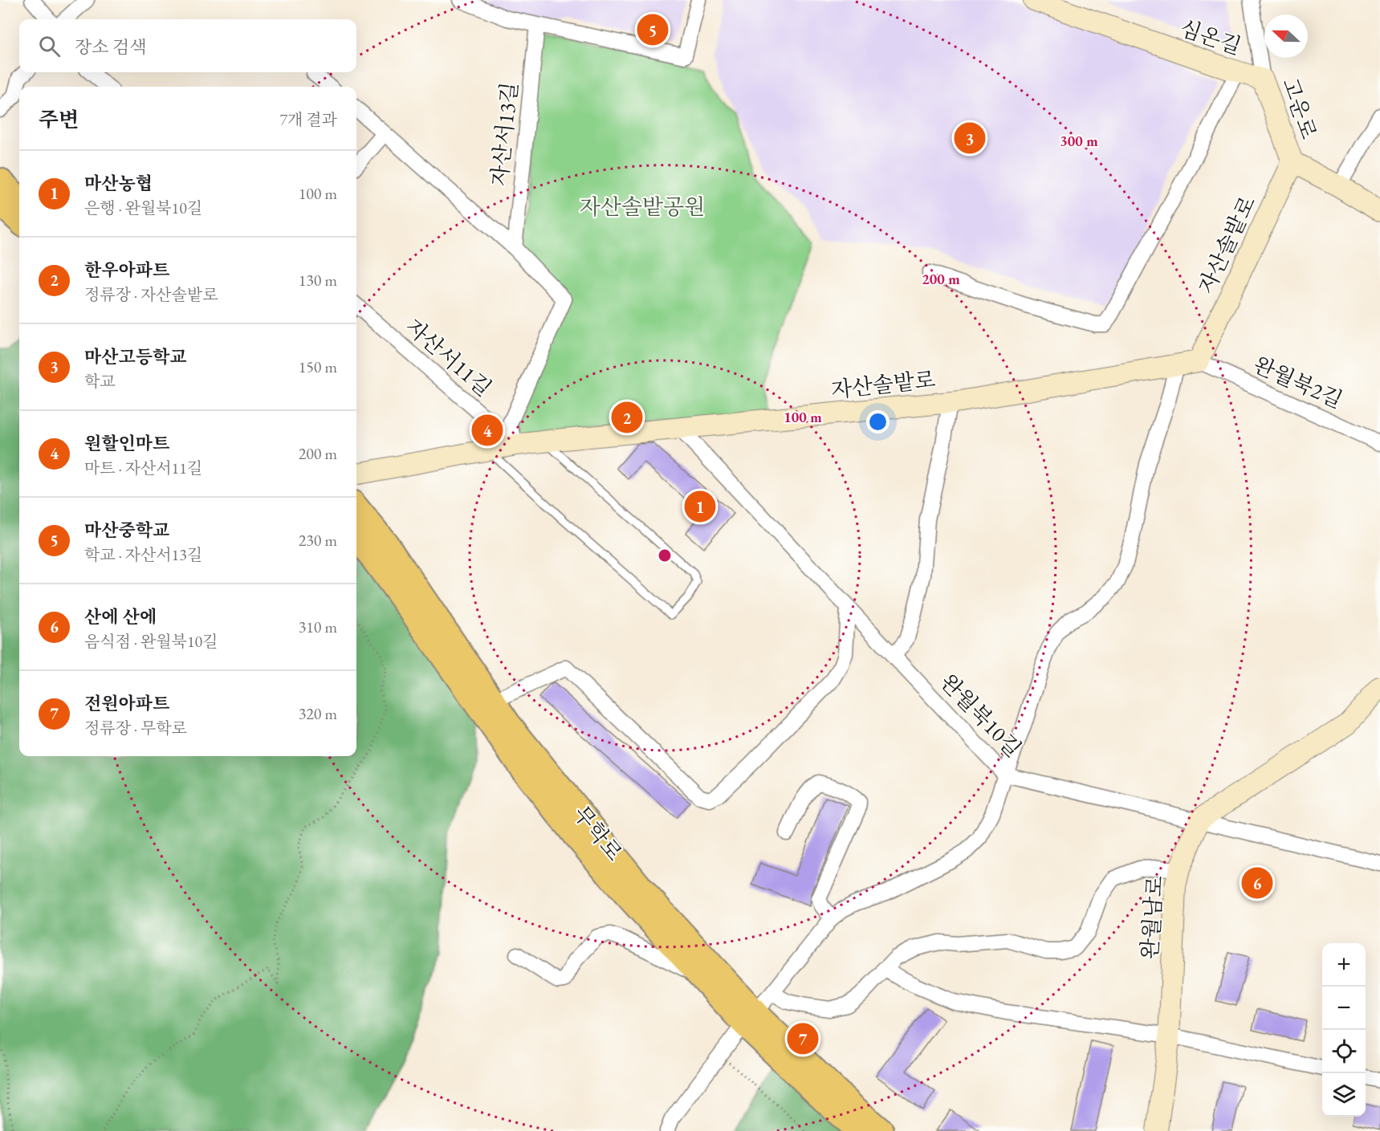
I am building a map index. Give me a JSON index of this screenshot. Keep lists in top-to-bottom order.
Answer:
{
  "streets": {
    "main road": [
      "심온길",
      "고운로",
      "자산솔밭로",
      "무학로",
      "완월남로"
    ],
    "street": [
      "자산서13길",
      "자산서11길",
      "완월북2길",
      "완월북10길"
    ]
  },
  "crossings": [
    ["심온길", "고운로"],
    ["고운로", "자산솔밭로"],
    ["자산서13길", "자산솔밭로"],
    ["자산서13길", "자산서11길"],
    ["자산솔밭로", "자산서11길"],
    ["자산솔밭로", "완월북2길"],
    ["자산솔밭로", "완월북10길"],
    ["완월북10길", "완월남로"]
  ],
  "parks": ["자산솔밭공원"],
  "north": "left",
  "page": {
    "pins": [
      "5",
      "3",
      "2",
      "4",
      "1",
      "6",
      "7"
    ],
    "search": "장소 검색",
    "heading": ["주변", "7개 결과"],
    "list": [
      {
        "mark": "1",
        "name": "마산농협",
        "note": "은행 · 완월북10길",
        "value": "100 m"
      },
      {
        "mark": "2",
        "name": "한우아파트",
        "note": "정류장 · 자산솔밭로",
        "value": "130 m"
      },
      {
        "mark": "3",
        "name": "마산고등학교",
        "note": "학교",
        "value": "150 m"
      },
      {
        "mark": "4",
        "name": "원할인마트",
        "note": "마트 · 자산서11길",
        "value": "200 m"
      },
      {
        "mark": "5",
        "name": "마산중학교",
        "note": "학교 · 자산서13길",
        "value": "230 m"
      },
      {
        "mark": "6",
        "name": "산에 산에",
        "note": "음식점 · 완월북10길",
        "value": "310 m"
      },
      {
        "mark": "7",
        "name": "전원아파트",
        "note": "정류장 · 무학로",
        "value": "320 m"
      }
    ],
    "map_buttons": ["+", "−"]
  },
  "rings": ["300 m", "200 m", "100 m"]
}
